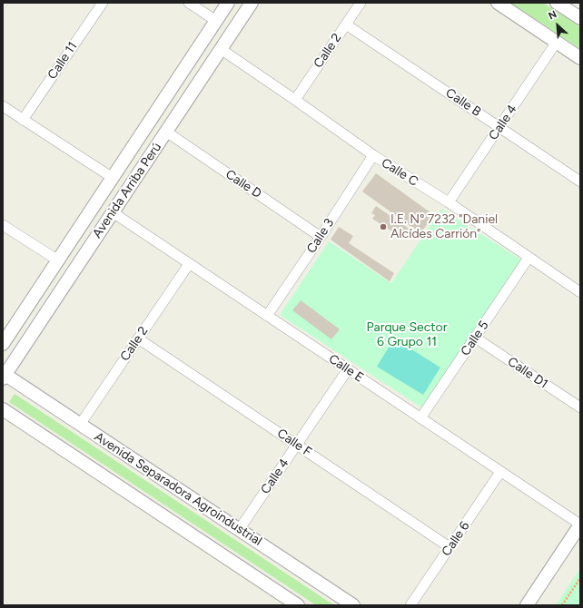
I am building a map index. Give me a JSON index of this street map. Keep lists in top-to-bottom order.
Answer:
{
  "streets": {
    "street": [
      "Calle 2",
      "Calle 11",
      "Calle B",
      "Calle 4",
      "Calle C",
      "Calle D",
      "Avenida Arriba Perú",
      "Calle 3",
      "Calle 5",
      "Calle E",
      "Calle D1",
      "Calle F",
      "Avenida Separadora Agroindustrial",
      "Calle 6"
    ]
  },
  "crossings": [
    ["Calle 2", "Calle B"],
    ["Calle 2", "Calle C"],
    ["Calle 2", "Calle E"],
    ["Calle 2", "Calle F"],
    ["Calle 2", "Avenida Separadora Agroindustrial"],
    ["Calle B", "Calle 4"],
    ["Calle 4", "Calle C"],
    ["Calle 4", "Calle E"],
    ["Calle 4", "Calle F"],
    ["Calle 4", "Avenida Separadora Agroindustrial"],
    ["Calle C", "Avenida Arriba Perú"],
    ["Calle C", "Calle 3"],
    ["Calle C", "Calle 5"],
    ["Calle D", "Avenida Arriba Perú"],
    ["Calle D", "Calle 3"],
    ["Avenida Arriba Perú", "Calle E"],
    ["Avenida Arriba Perú", "Avenida Separadora Agroindustrial"],
    ["Calle 3", "Calle E"],
    ["Calle 5", "Calle E"],
    ["Calle 5", "Calle D1"],
    ["Calle E", "Calle 6"],
    ["Calle F", "Calle 6"]
  ],
  "parks": ["Parque Sector 6 Grupo 11"],
  "places": ["I.E. N° 7232 \"Daniel Alcídes Carrión\""],
  "north": "top left"
}
